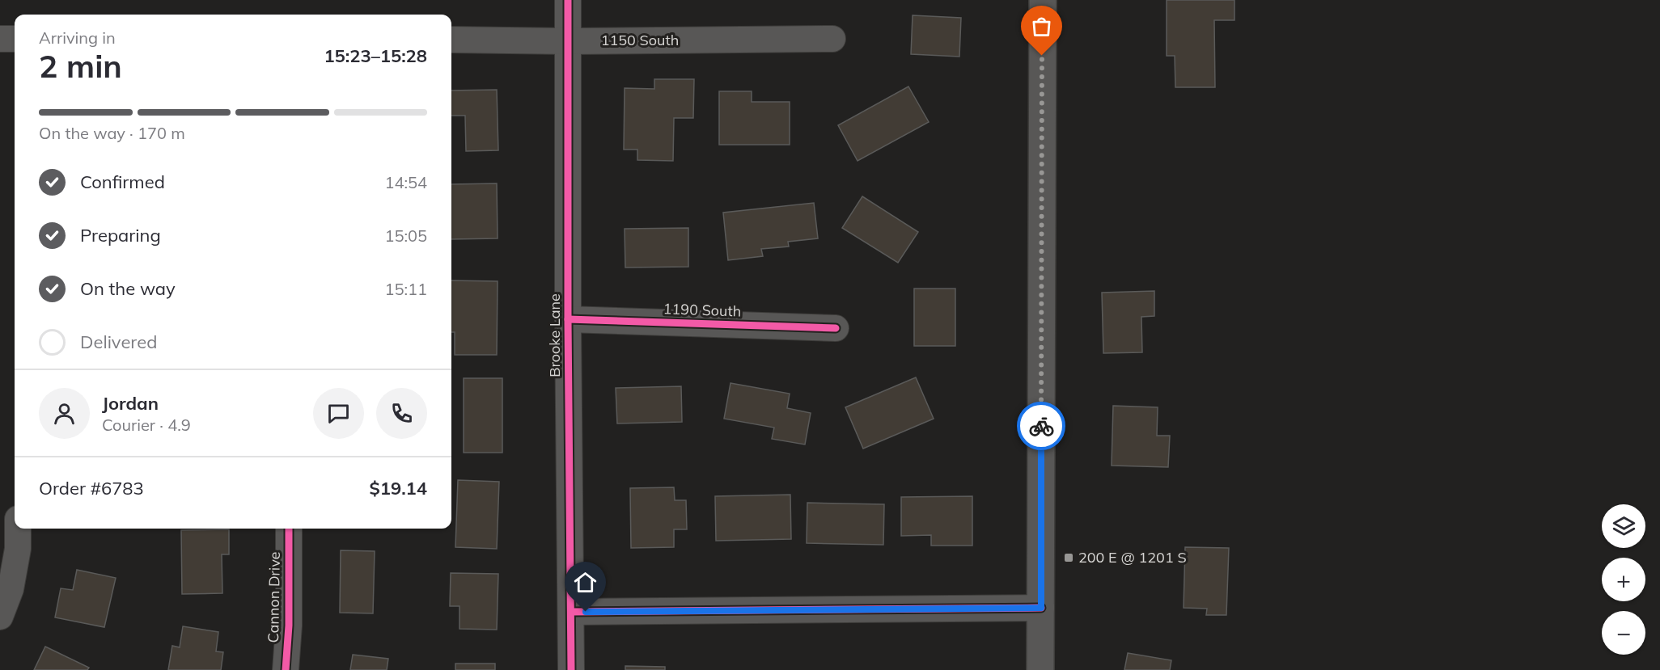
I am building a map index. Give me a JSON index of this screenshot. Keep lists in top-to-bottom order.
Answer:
{
  "streets": {
    "street": [
      "1150 South",
      "1190 South",
      "Brooke Lane",
      "Cannon Drive"
    ]
  },
  "crossings": [
    ["1150 South", "Brooke Lane"],
    ["1190 South", "Brooke Lane"]
  ],
  "places": {
    "transit": ["200 E @ 1201 S"]
  },
  "page": {
    "heading": ["2 min", "Arriving in", "15:23–15:28"],
    "panel": [
      "Jordan",
      "Courier · 4.9",
      "Order #6783",
      "$19.14"
    ],
    "bar": "On the way · 170 m",
    "list": [
      ["Confirmed", "14:54"],
      ["Preparing", "15:05"],
      ["On the way", "15:11"],
      "Delivered"
    ],
    "map_buttons": ["+", "−"]
  }
}
